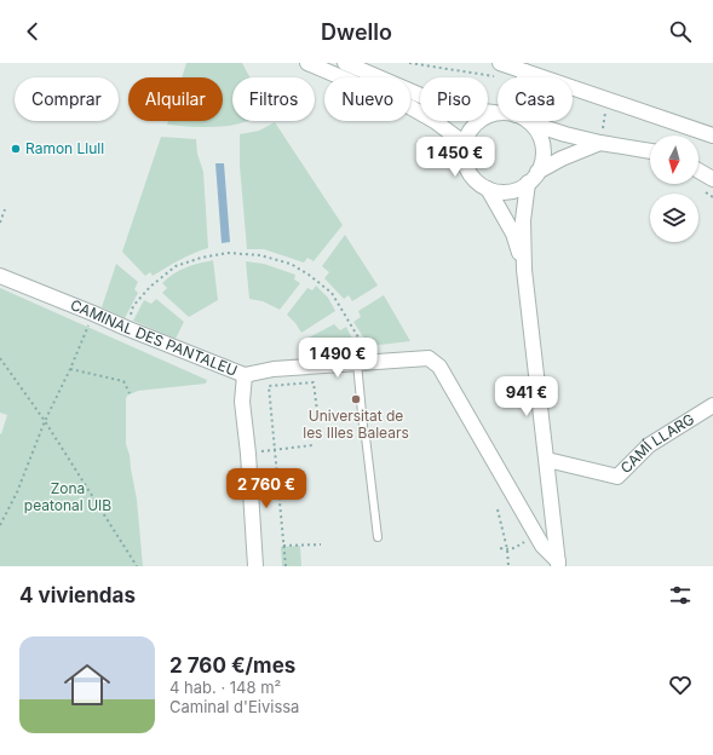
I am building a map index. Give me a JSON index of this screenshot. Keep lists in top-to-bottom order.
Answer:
{
  "streets": {
    "street": ["CAMINAL DES PANTALEU", "CAMÍ LLARG"]
  },
  "parks": ["Zona peatonal UIB"],
  "places": ["Ramon Llull", "Universitat de les Illes Balears"],
  "north": "bottom",
  "page": {
    "header": "Dwello",
    "chip": [
      "Comprar",
      "Alquilar",
      "Filtros",
      "Nuevo",
      "Piso",
      "Casa"
    ],
    "price": [
      "1 450 €",
      "1 490 €",
      "941 €",
      "2 760 €"
    ],
    "heading": "4 viviendas",
    "list": [
      {
        "name": "2 760 €/mes",
        "note": "4 hab. · 148 m² · Caminal d'Eivissa"
      }
    ]
  }
}
